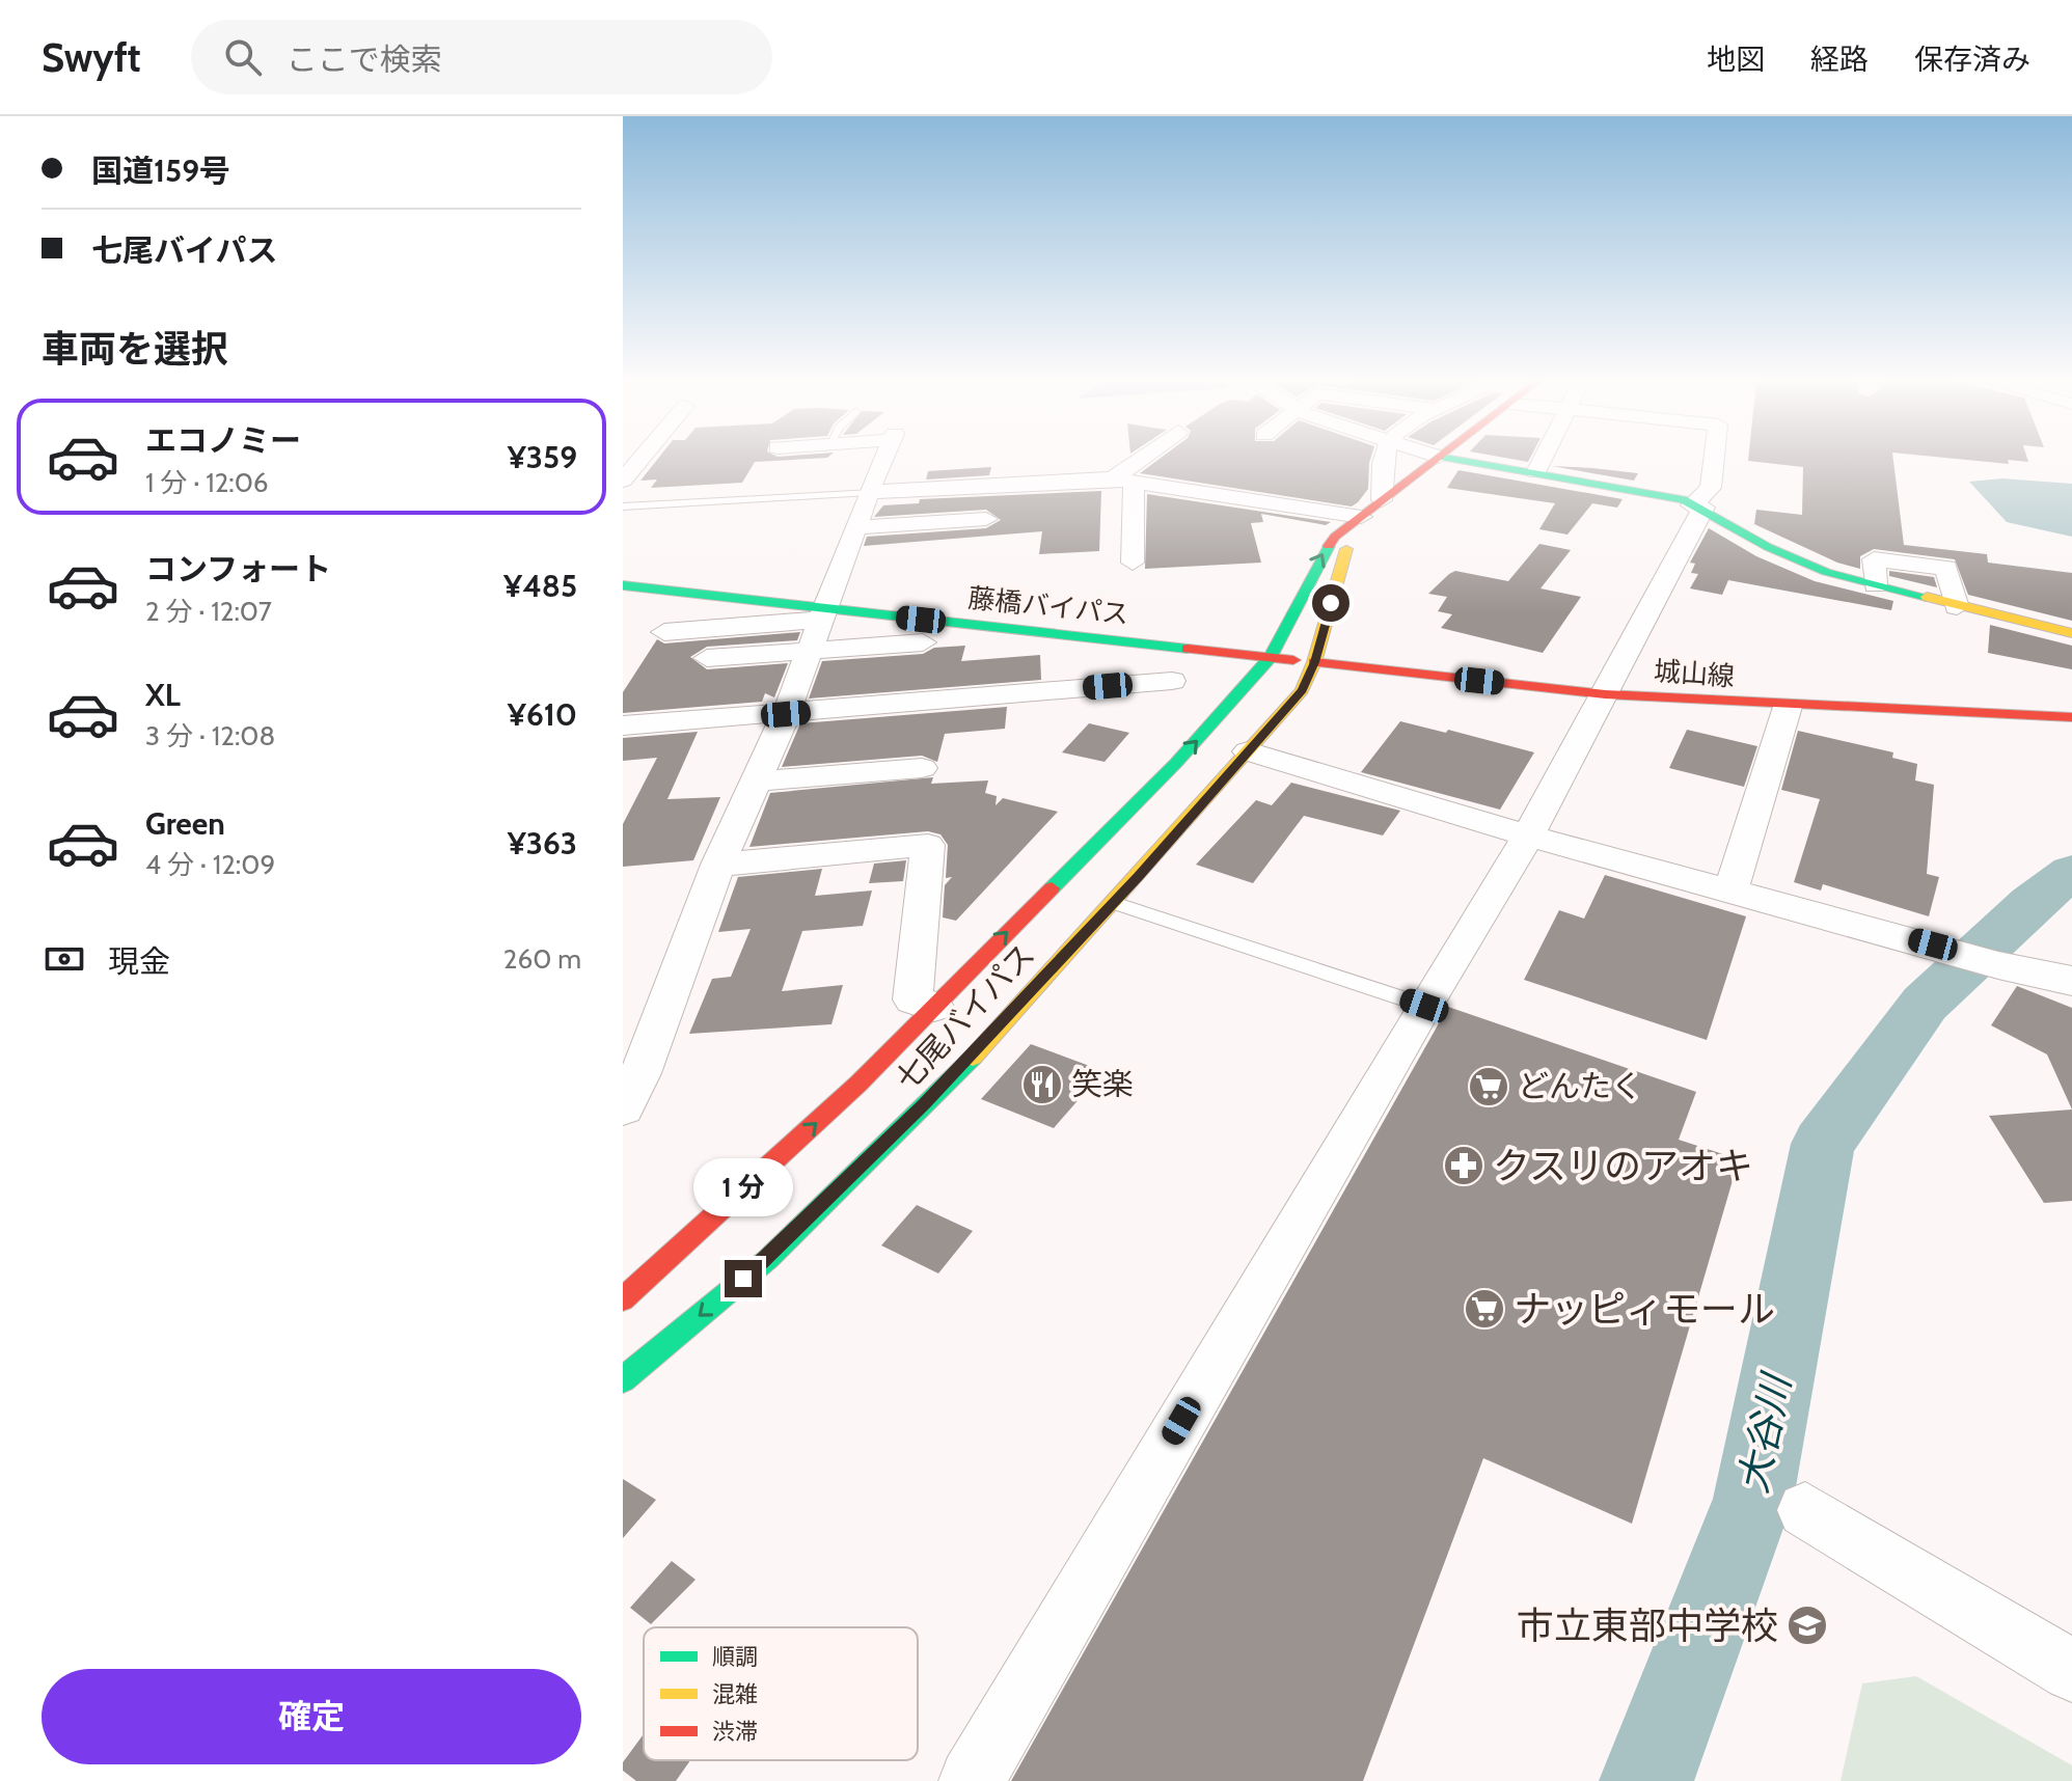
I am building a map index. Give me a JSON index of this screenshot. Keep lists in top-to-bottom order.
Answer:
{
  "streets": {
    "main road": ["藤橋バイパス", "城山線", "七尾バイパス"]
  },
  "crossings": [
    ["藤橋バイパス", "城山線"],
    ["藤橋バイパス", "七尾バイパス"],
    ["城山線", "七尾バイパス"]
  ],
  "water": ["大谷川"],
  "places": {
    "restaurant": ["笑楽"],
    "supermarket": ["どんたく", "ナッピィモール"],
    "pharmacy": ["クスリのアオキ"],
    "school or university": ["市立東部中学校"]
  },
  "legend": ["順調", "混雑", "渋滞"],
  "page": {
    "header": "Swyft",
    "search": "ここで検索",
    "nav": ["地図", "経路", "保存済み"],
    "banner": ["国道159号", "七尾バイパス"],
    "heading": "車両を選択",
    "list": [
      {
        "name": "エコノミー",
        "note": "1 分 · 12:06",
        "value": "¥359"
      },
      {
        "name": "コンフォート",
        "note": "2 分 · 12:07",
        "value": "¥485"
      },
      {
        "name": "XL",
        "note": "3 分 · 12:08",
        "value": "¥610"
      },
      {
        "name": "Green",
        "note": "4 分 · 12:09",
        "value": "¥363"
      }
    ],
    "pay": ["現金", "260 m"],
    "bubble": "1 分",
    "buttons": "確定"
  }
}
